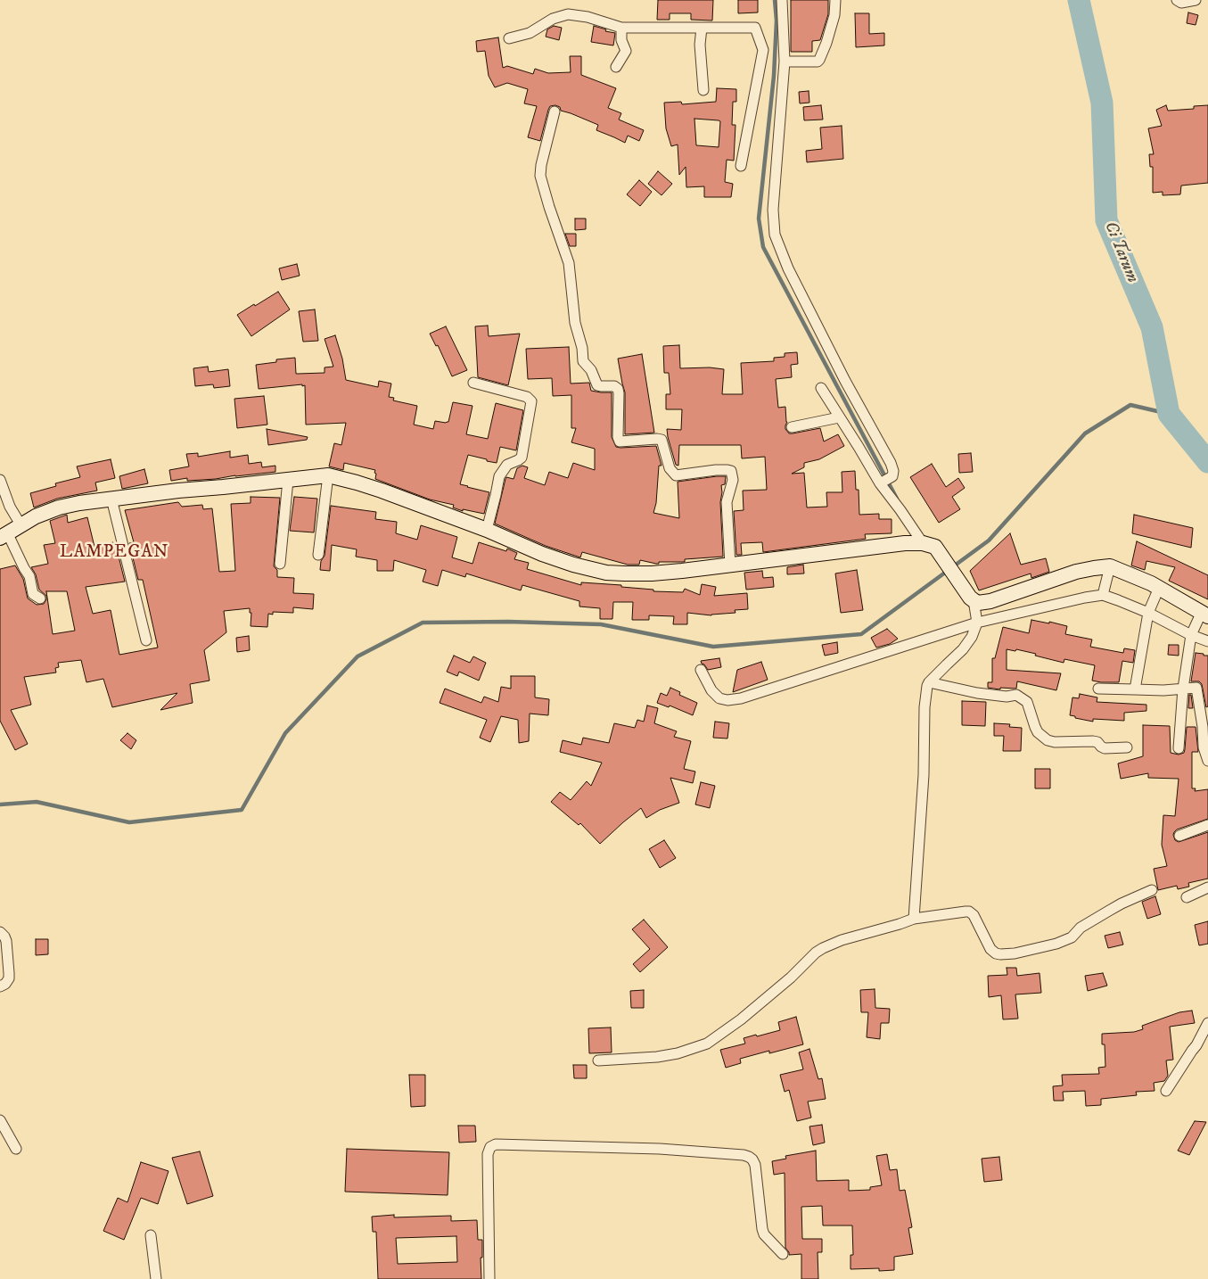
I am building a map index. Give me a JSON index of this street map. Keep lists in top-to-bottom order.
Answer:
{
  "districts": ["LAMPEGAN"],
  "water": ["Ci Tarum"]
}
